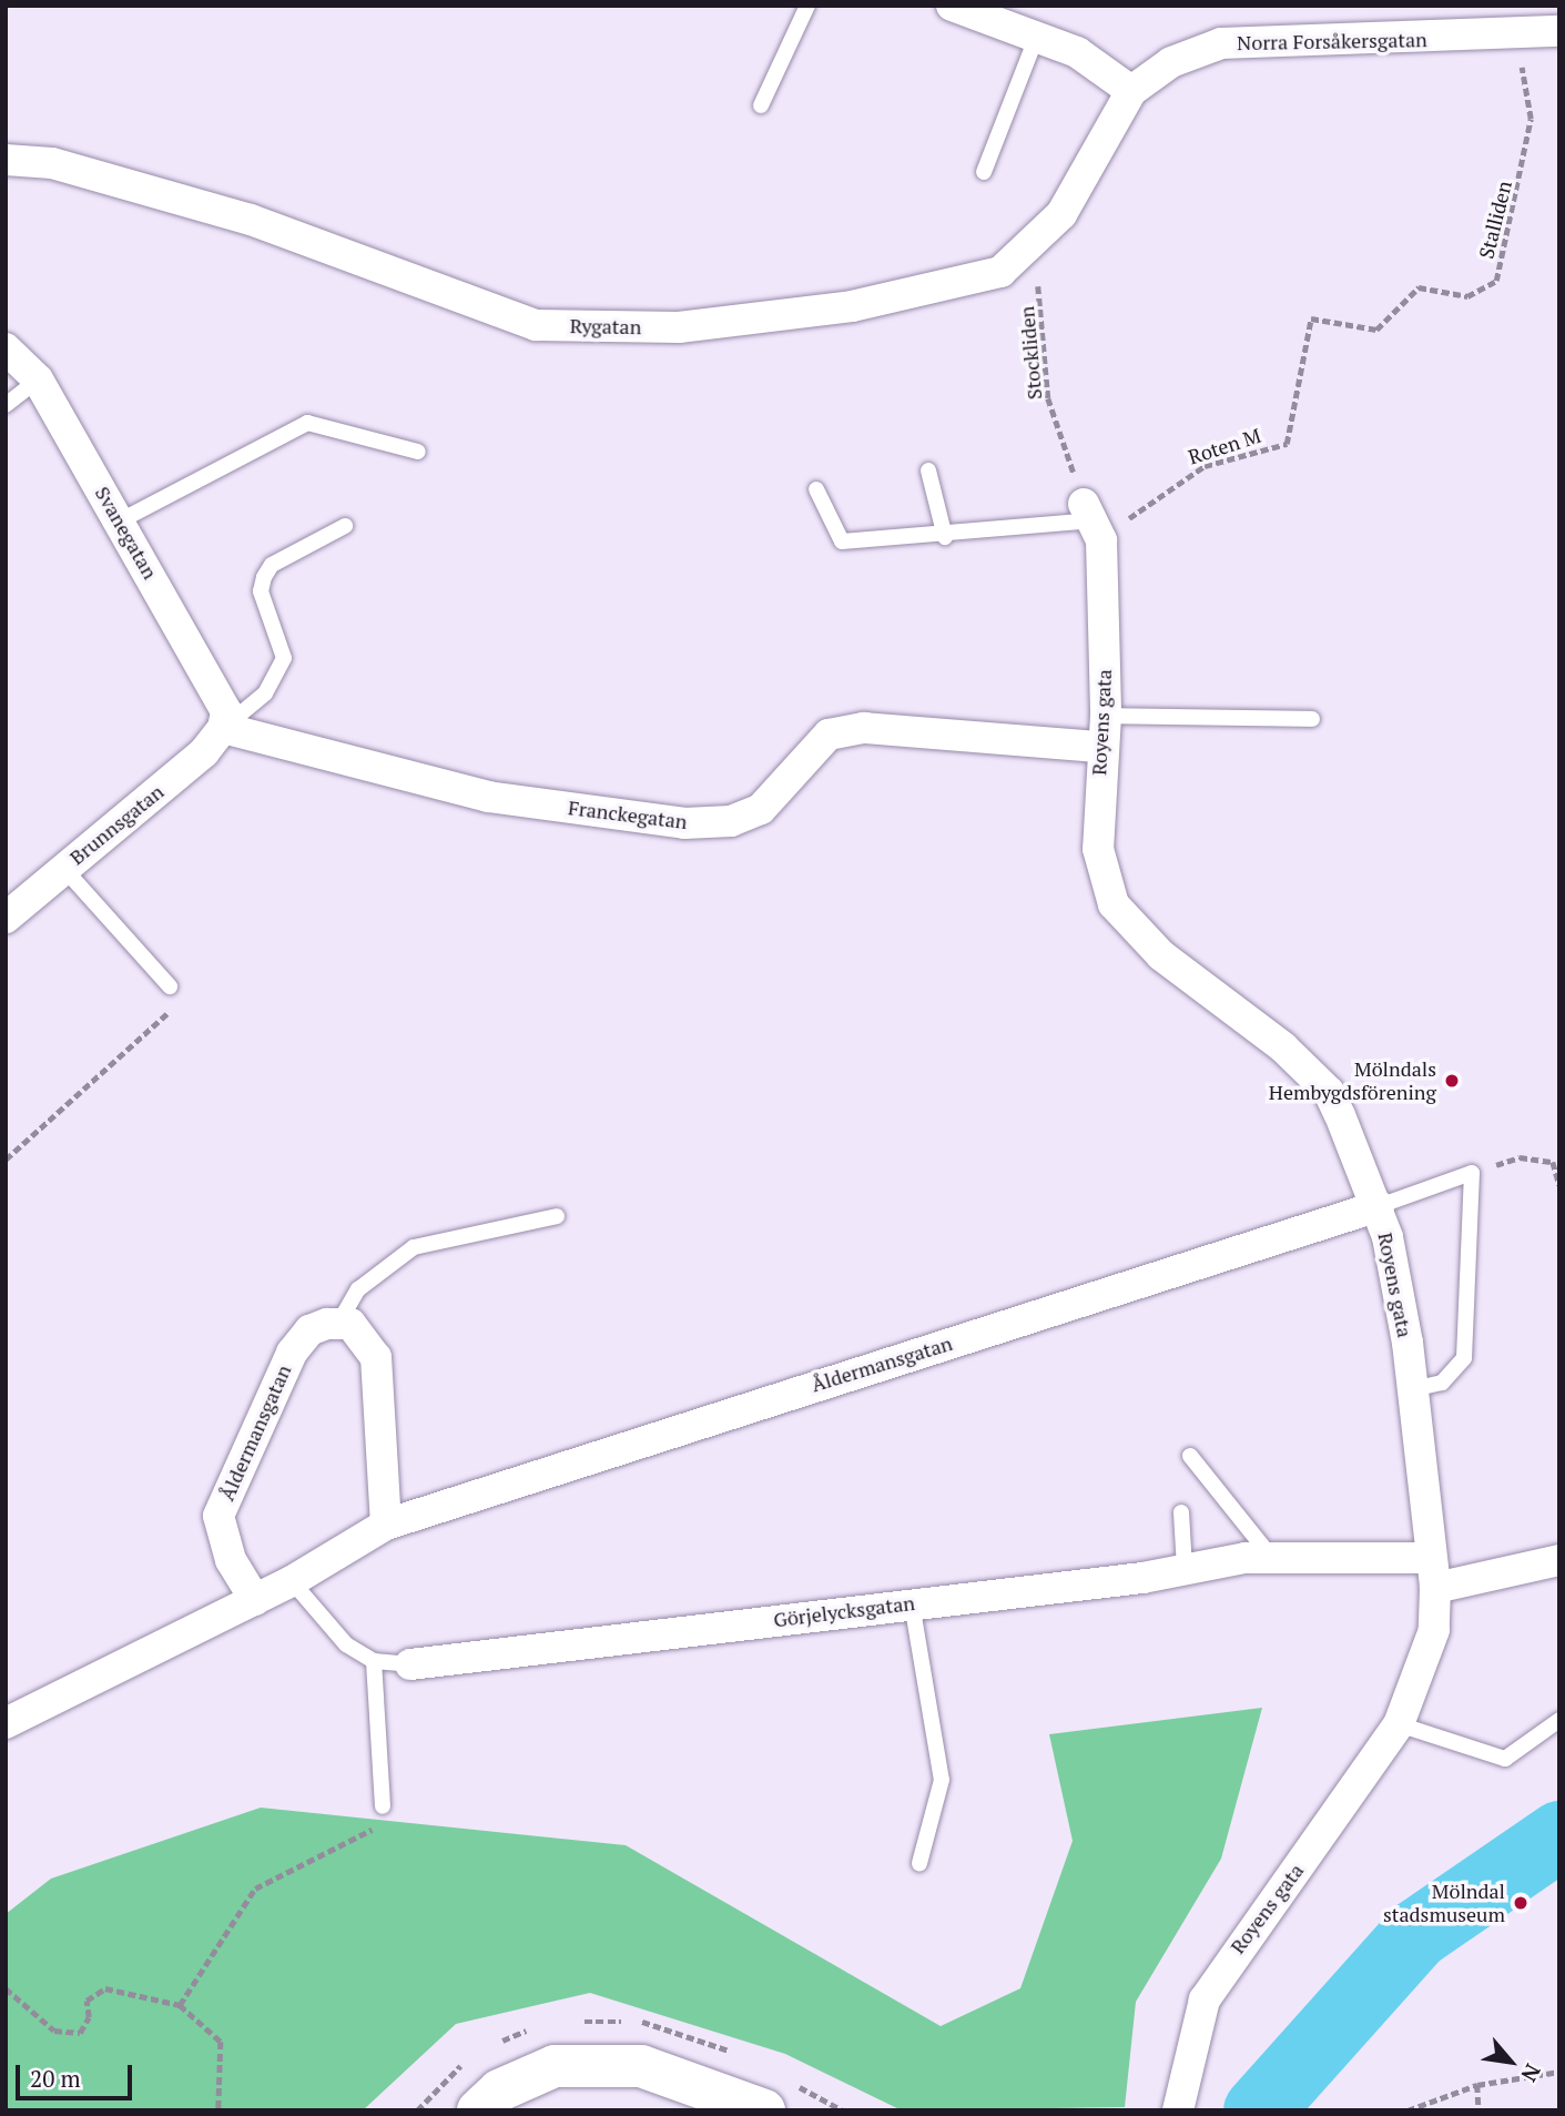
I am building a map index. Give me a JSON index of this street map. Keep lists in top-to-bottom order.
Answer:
{
  "streets": {
    "street": [
      "Norra Forsåkersgatan",
      "Rygatan",
      "Svanegatan",
      "Royens gata",
      "Franckegatan",
      "Brunnsgatan",
      "Åldermansgatan",
      "Görjelycksgatan"
    ],
    "path": ["Stalliden", "Stockliden", "Roten M"]
  },
  "crossings": [
    ["Norra Forsåkersgatan", "Rygatan"],
    ["Stalliden", "Roten M"],
    ["Roten M", "Royens gata"],
    ["Svanegatan", "Franckegatan"],
    ["Svanegatan", "Brunnsgatan"],
    ["Royens gata", "Franckegatan"],
    ["Royens gata", "Åldermansgatan"],
    ["Royens gata", "Görjelycksgatan"],
    ["Franckegatan", "Brunnsgatan"],
    ["Åldermansgatan", "Görjelycksgatan"]
  ],
  "places": ["Mölndals Hembygdsförening", "Mölndal stadsmuseum"],
  "scale_bar": "20 m",
  "north": "bottom right"
}
